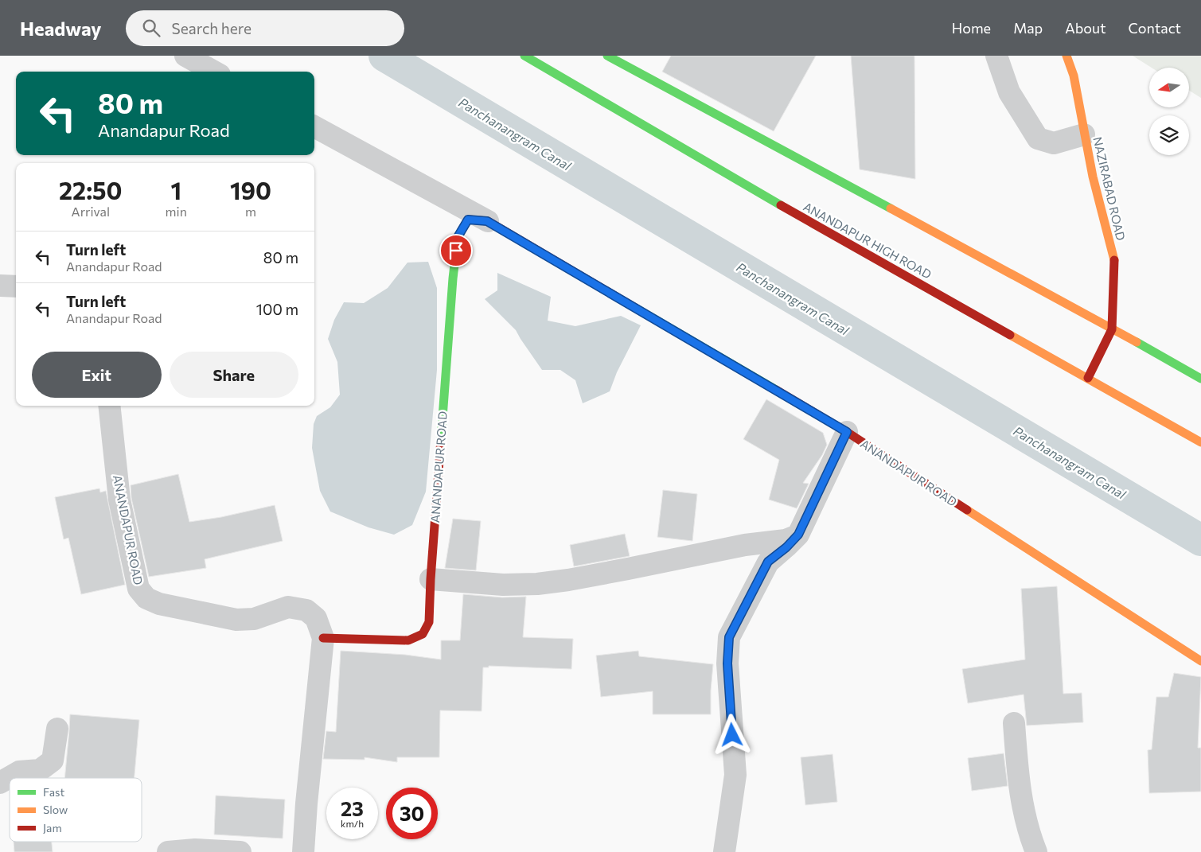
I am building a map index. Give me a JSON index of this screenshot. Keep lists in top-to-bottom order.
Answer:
{
  "streets": {
    "main road": ["NAZIRABAD ROAD", "ANANDAPUR HIGH ROAD", "ANANDAPUR ROAD"]
  },
  "water": ["Panchanangram Canal"],
  "legend": ["Fast", "Slow", "Jam"],
  "north": "left",
  "page": {
    "header": "Headway",
    "search": "Search here",
    "nav": [
      "Home",
      "Map",
      "About",
      "Contact"
    ],
    "turn": ["80 m", "Anandapur Road"],
    "eta": [
      "22:50",
      "Arrival",
      "1",
      "min",
      "190",
      "m"
    ],
    "list": [
      {
        "name": "Turn left",
        "note": "Anandapur Road",
        "value": "80 m"
      },
      {
        "name": "Turn left",
        "note": "Anandapur Road",
        "value": "100 m"
      }
    ],
    "buttons": ["Exit", "Share"],
    "speed": "23 km/h",
    "limit": "30"
  }
}
